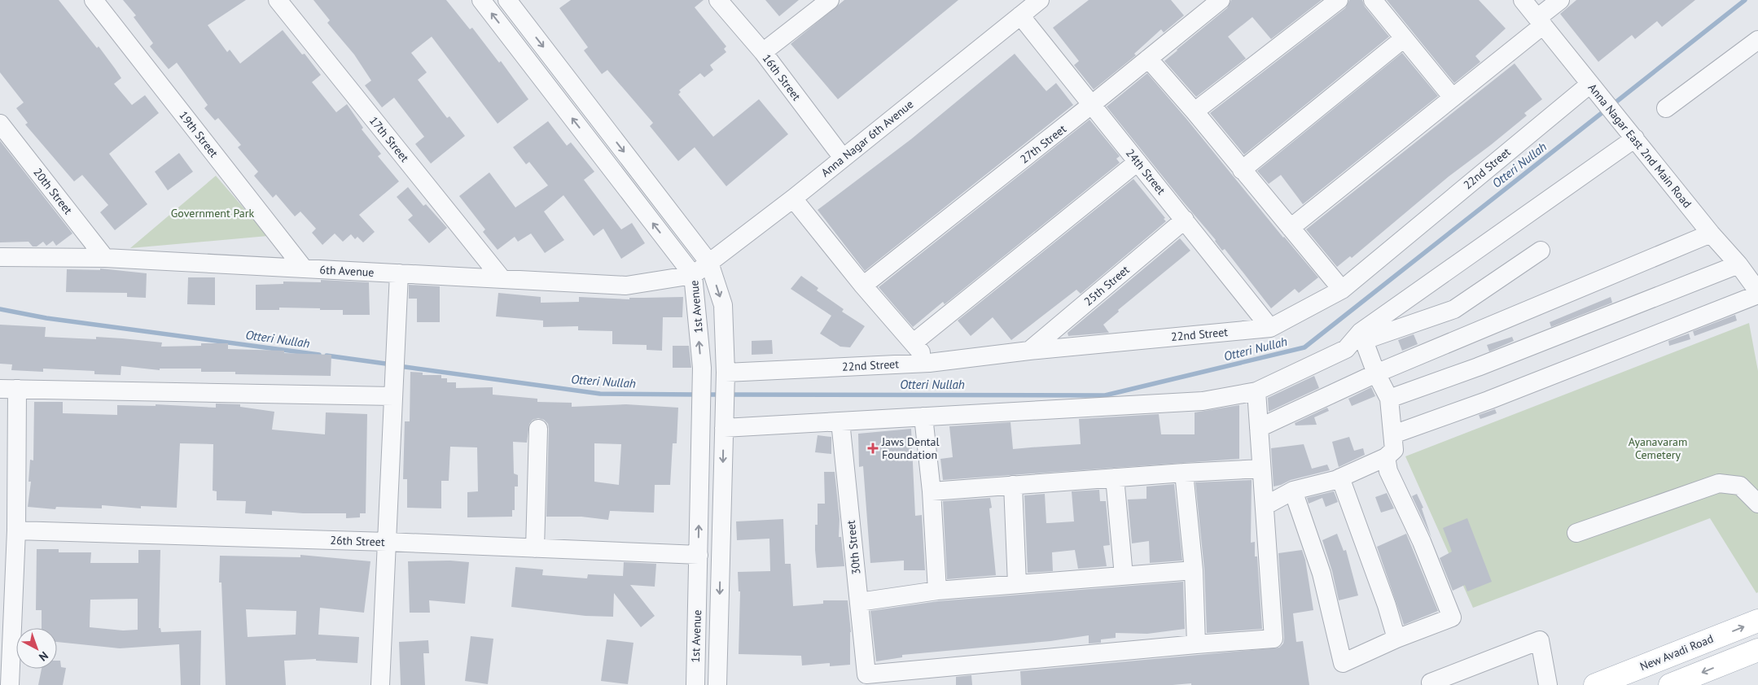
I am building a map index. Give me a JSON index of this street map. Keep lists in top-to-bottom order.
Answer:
{
  "streets": {
    "main road": ["New Avadi Road"],
    "street": [
      "16th Street",
      "19th Street",
      "Anna Nagar 6th Avenue",
      "17th Street",
      "27th Street",
      "Anna Nagar East 2nd Main Road",
      "22nd Street",
      "24th Street",
      "20th Street",
      "6th Avenue",
      "25th Street",
      "1st Avenue",
      "26th Street",
      "30th Street"
    ]
  },
  "crossings": [
    ["16th Street", "Anna Nagar 6th Avenue"],
    ["19th Street", "6th Avenue"],
    ["Anna Nagar 6th Avenue", "24th Street"],
    ["Anna Nagar 6th Avenue", "6th Avenue"],
    ["Anna Nagar 6th Avenue", "1st Avenue"],
    ["17th Street", "6th Avenue"],
    ["27th Street", "24th Street"],
    ["Anna Nagar East 2nd Main Road", "22nd Street"],
    ["22nd Street", "24th Street"],
    ["22nd Street", "25th Street"],
    ["22nd Street", "1st Avenue"],
    ["24th Street", "25th Street"],
    ["20th Street", "6th Avenue"],
    ["6th Avenue", "1st Avenue"],
    ["1st Avenue", "26th Street"]
  ],
  "water": ["Otteri Nullah"],
  "parks": ["Government Park", "Ayanavaram Cemetery"],
  "places": {
    "health": ["Jaws Dental Foundation"]
  },
  "north": "bottom right"
}
